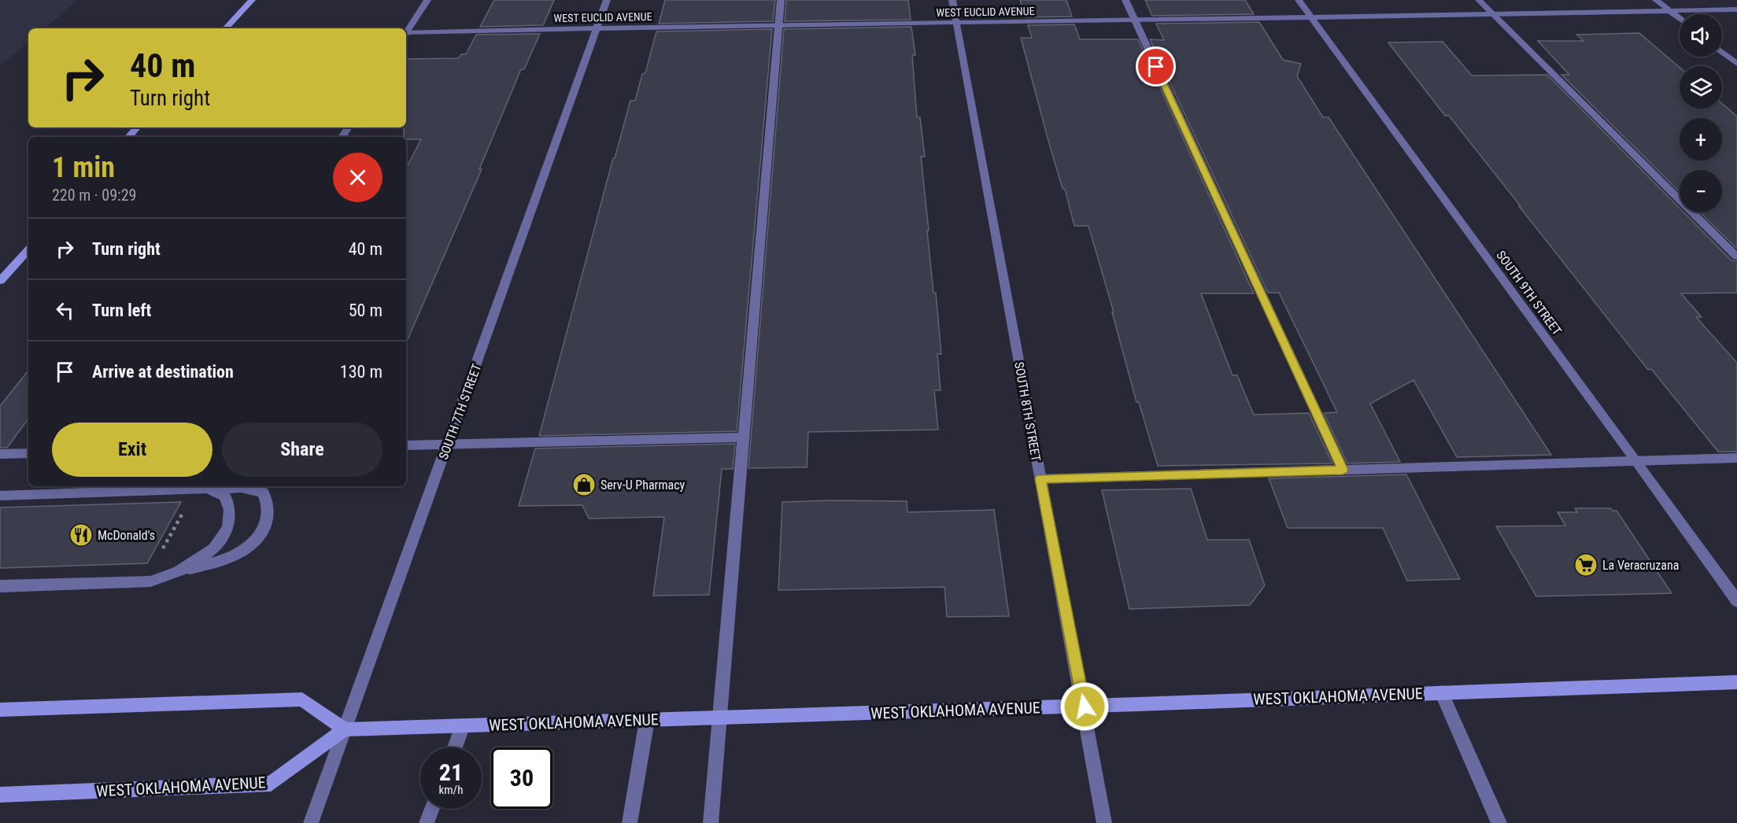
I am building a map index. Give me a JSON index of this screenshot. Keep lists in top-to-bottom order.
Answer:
{
  "streets": {
    "main road": ["WEST OKLAHOMA AVENUE"],
    "street": [
      "WEST EUCLID AVENUE",
      "SOUTH 9TH STREET",
      "SOUTH 7TH STREET",
      "SOUTH 8TH STREET"
    ]
  },
  "crossings": [
    ["WEST EUCLID AVENUE", "SOUTH 9TH STREET"],
    ["WEST EUCLID AVENUE", "SOUTH 7TH STREET"],
    ["WEST EUCLID AVENUE", "SOUTH 8TH STREET"],
    ["SOUTH 7TH STREET", "WEST OKLAHOMA AVENUE"],
    ["SOUTH 8TH STREET", "WEST OKLAHOMA AVENUE"]
  ],
  "places": {
    "shop": ["Serv-U Pharmacy"],
    "restaurant": ["McDonald's"],
    "supermarket": ["La Veracruzana"]
  },
  "page": {
    "map_buttons": ["+", "−"],
    "turn": ["40 m", "Turn right"],
    "heading": ["1 min", "220 m · 09:29"],
    "list": [
      {
        "name": "Turn right",
        "value": "40 m"
      },
      {
        "name": "Turn left",
        "value": "50 m"
      },
      {
        "name": "Arrive at destination",
        "value": "130 m"
      }
    ],
    "buttons": ["Exit", "Share"],
    "speed": "21 km/h",
    "limit": "30"
  }
}
